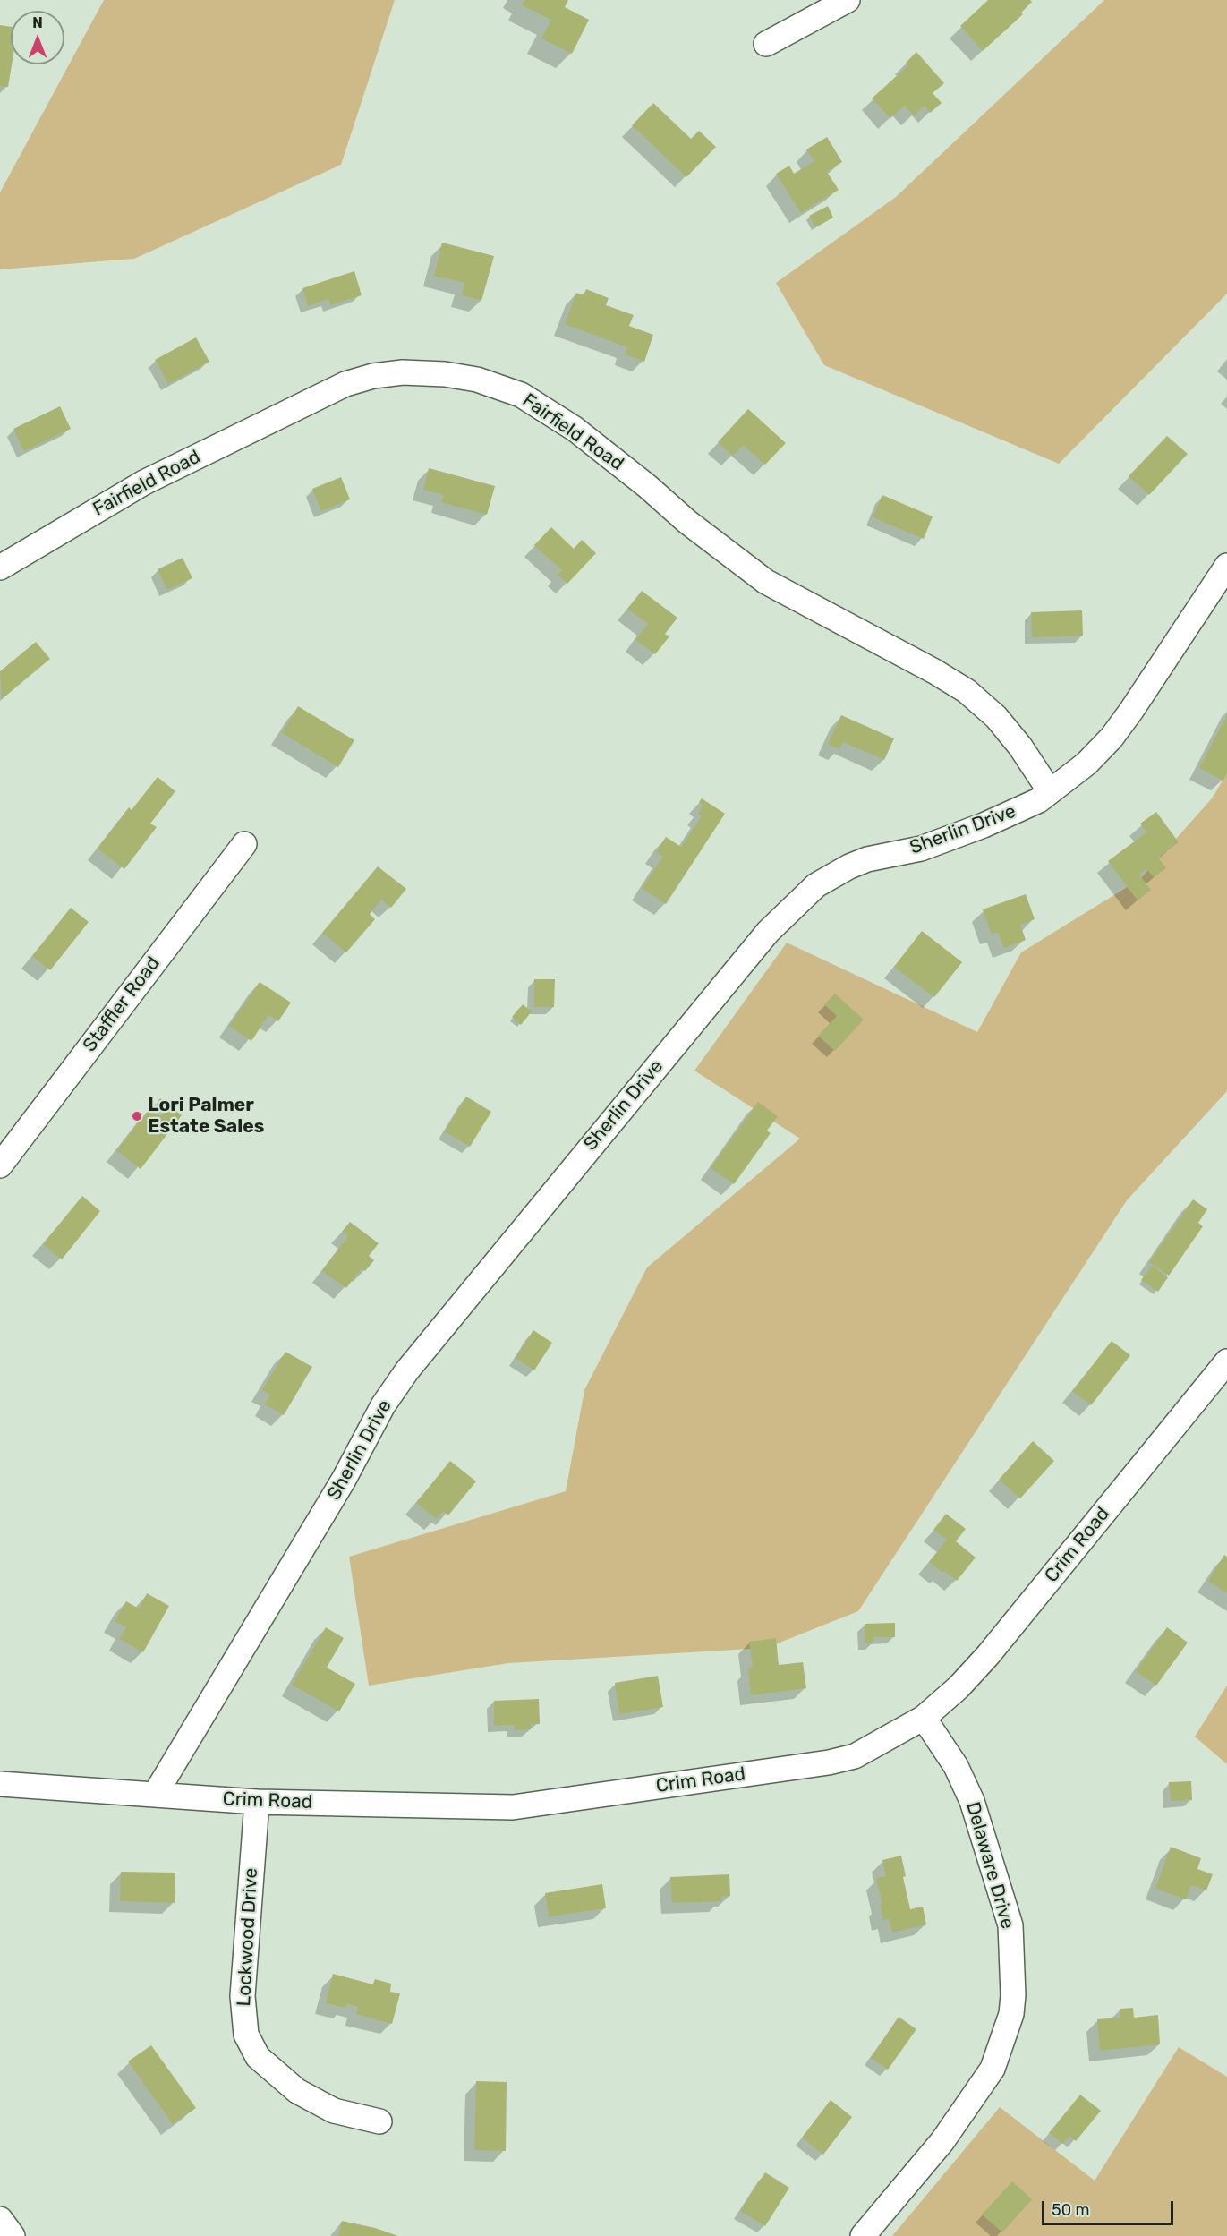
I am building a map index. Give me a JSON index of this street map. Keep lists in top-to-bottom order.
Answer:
{
  "streets": {
    "street": [
      "Fairfield Road",
      "Sherlin Drive",
      "Staffler Road",
      "Crim Road",
      "Delaware Drive",
      "Lockwood Drive"
    ]
  },
  "crossings": [
    ["Fairfield Road", "Sherlin Drive"],
    ["Sherlin Drive", "Crim Road"],
    ["Crim Road", "Delaware Drive"],
    ["Crim Road", "Lockwood Drive"]
  ],
  "places": ["Lori Palmer Estate Sales"],
  "scale_bar": "50 m",
  "north": "top"
}
